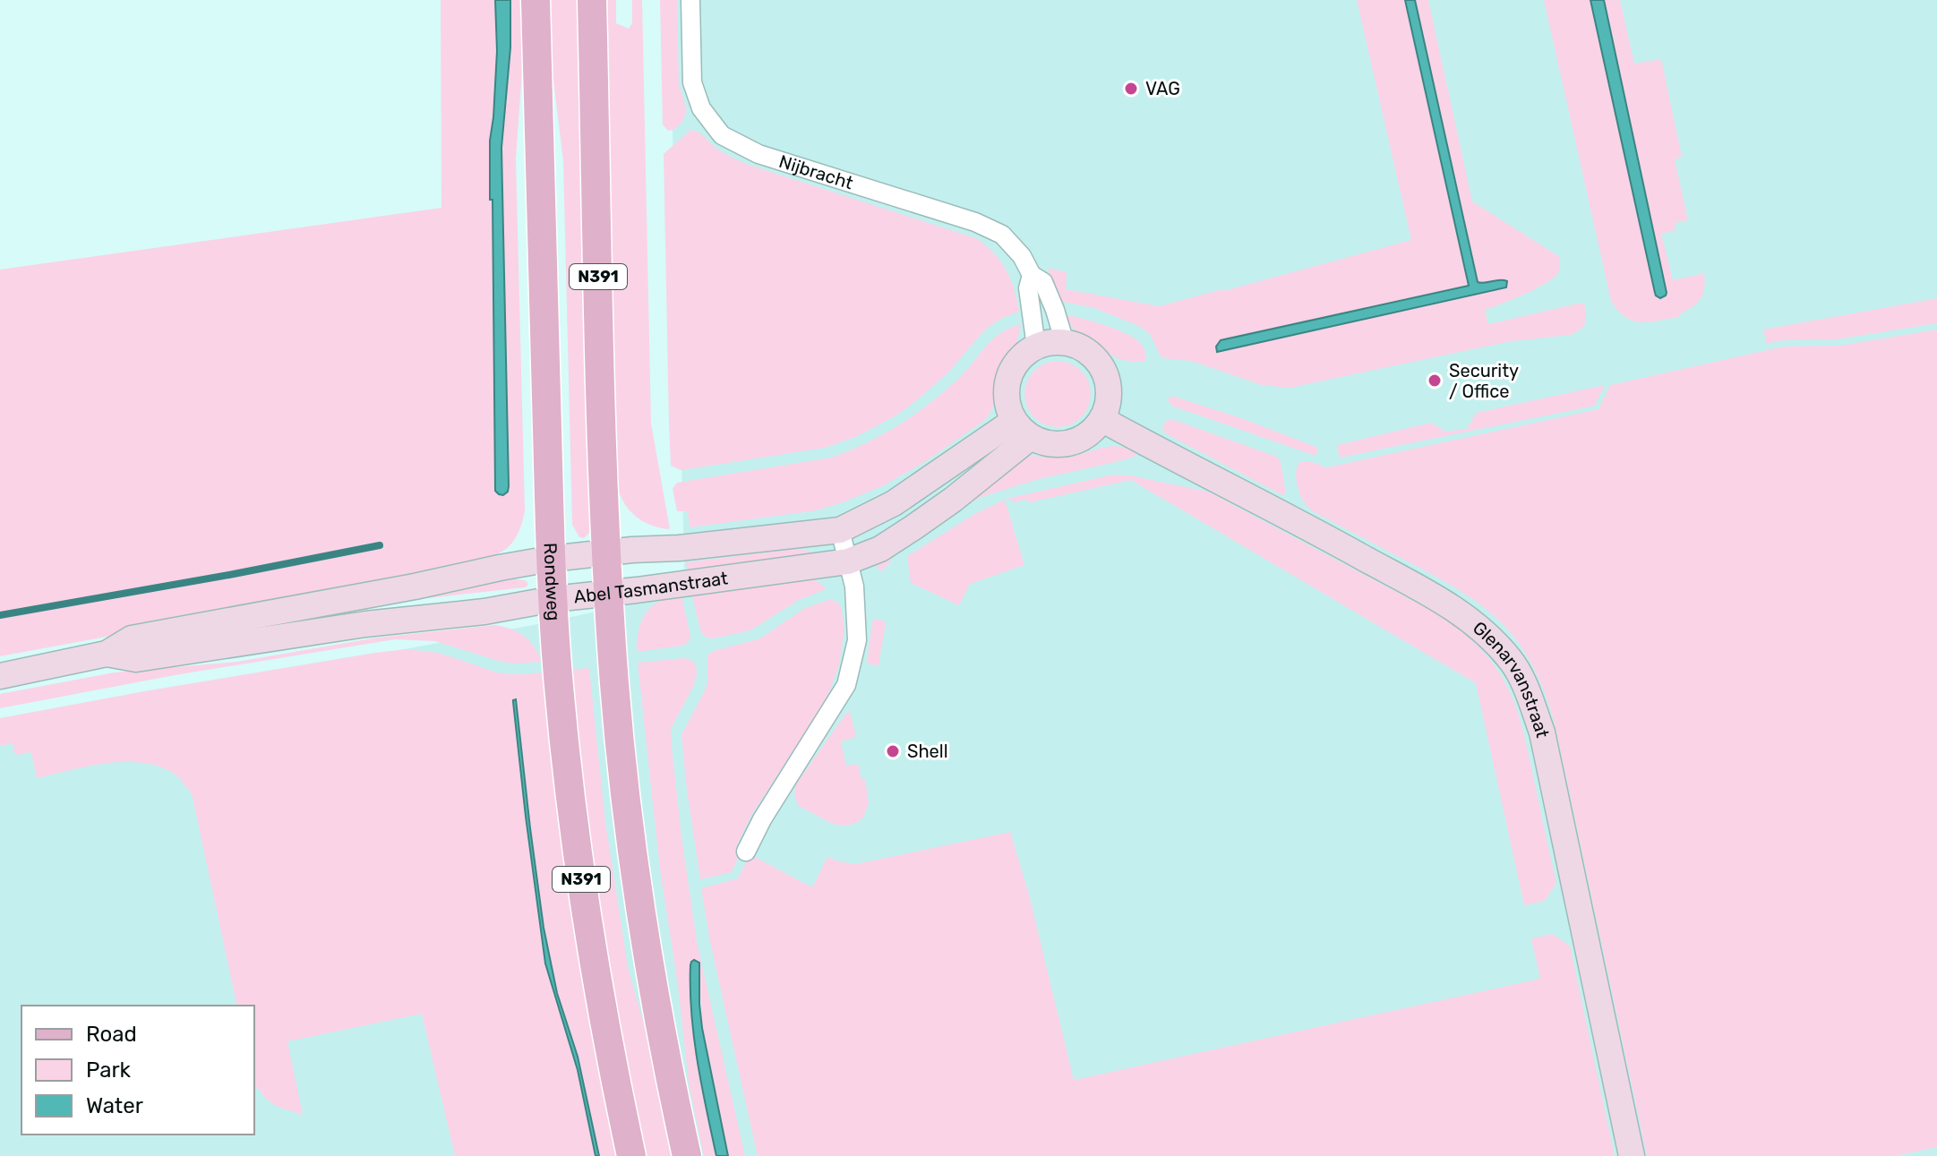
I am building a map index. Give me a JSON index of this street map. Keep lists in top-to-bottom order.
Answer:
{
  "streets": {
    "main road": ["N391", "Rondweg"],
    "street": ["Nijbracht", "Abel Tasmanstraat", "Glenarvanstraat"]
  },
  "crossings": [
    ["Nijbracht", "Abel Tasmanstraat"],
    ["Nijbracht", "Glenarvanstraat"],
    ["N391", "Abel Tasmanstraat"],
    ["Rondweg", "Abel Tasmanstraat"],
    ["Abel Tasmanstraat", "Glenarvanstraat"]
  ],
  "places": ["VAG", "Security / Office", "Shell"],
  "legend": ["Road", "Park", "Water"]
}
